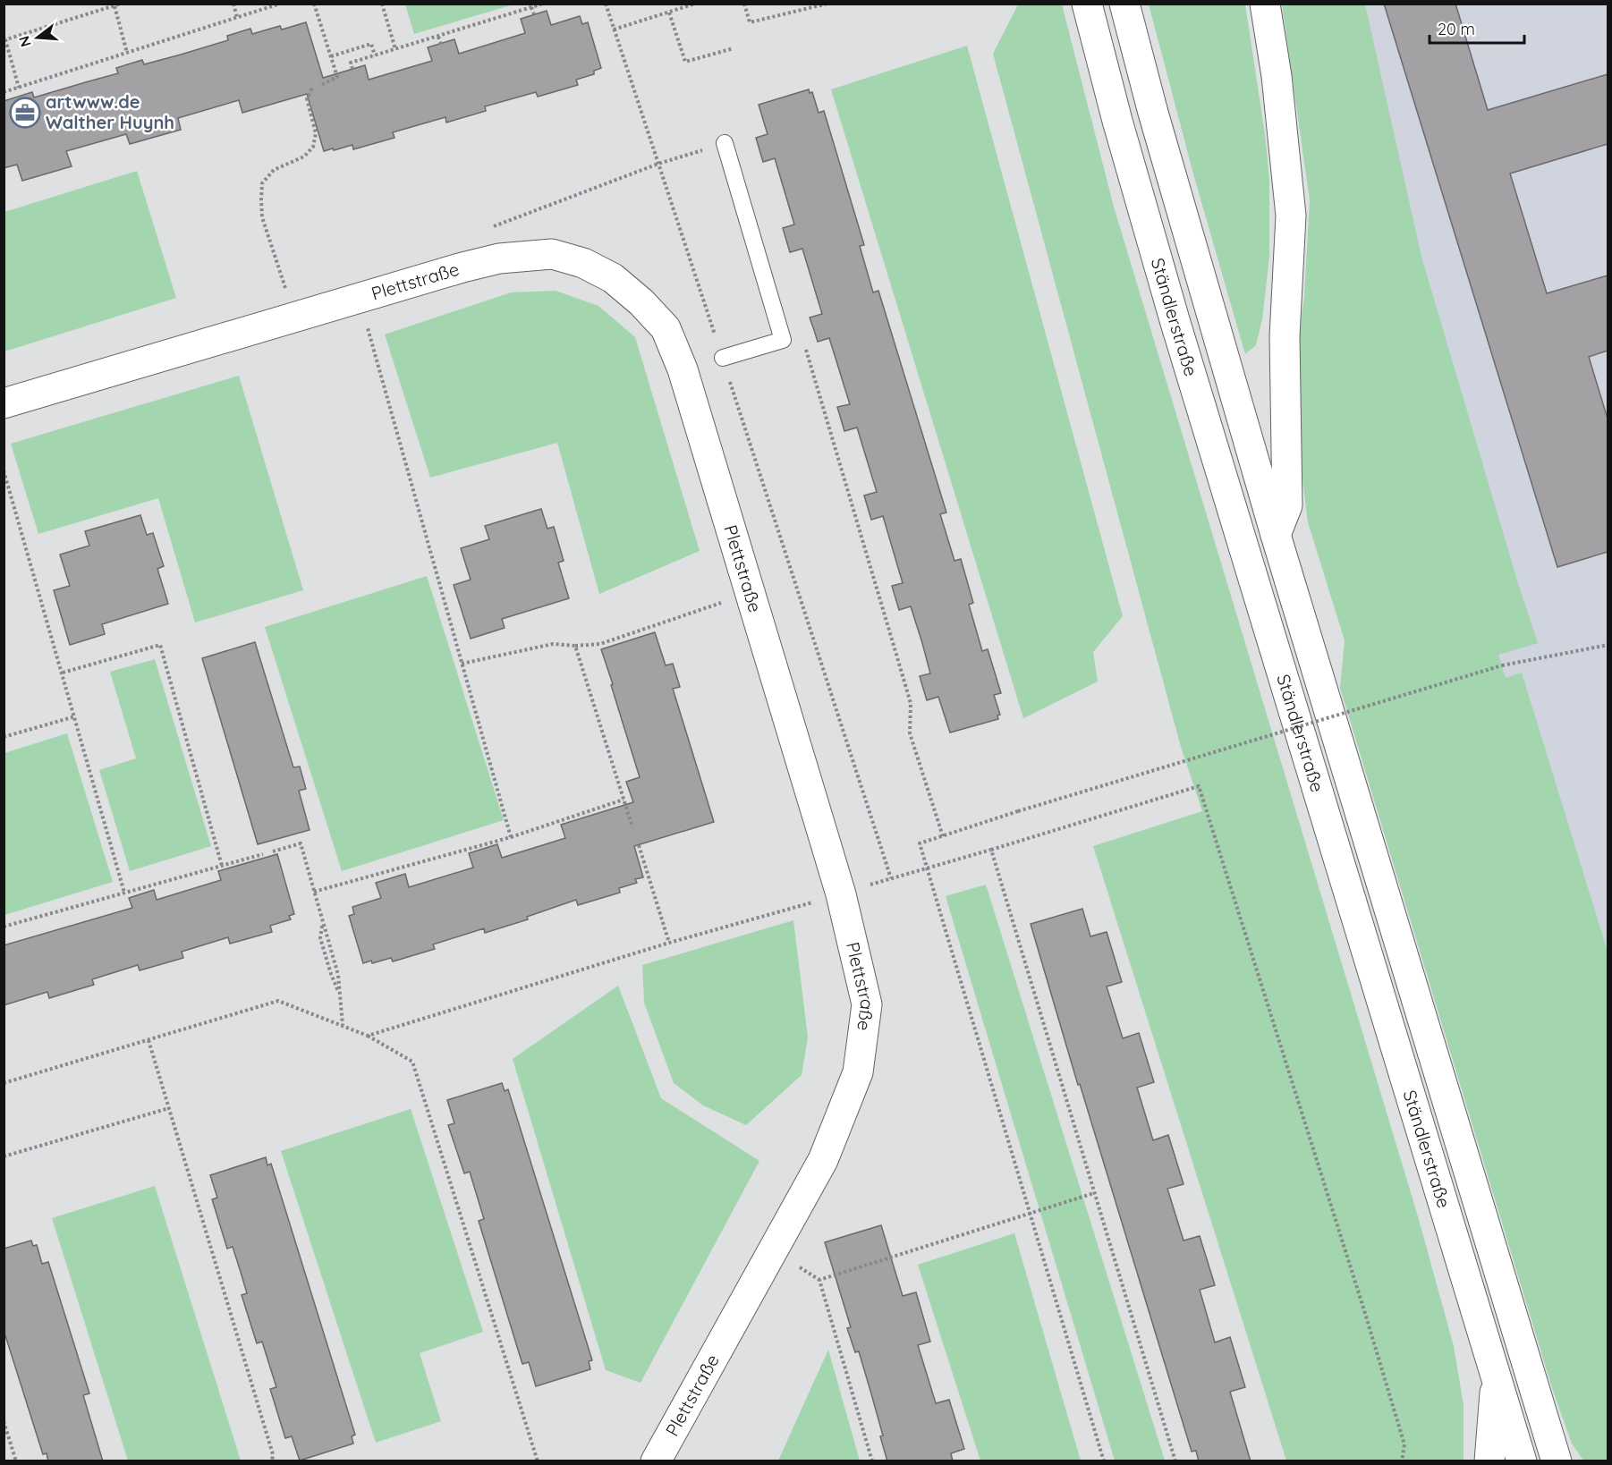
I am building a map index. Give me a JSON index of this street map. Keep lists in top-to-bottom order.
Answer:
{
  "streets": {
    "main road": ["Plettstraße", "Ständlerstraße"]
  },
  "places": {
    "office": ["artwww.de Walther Huynh"]
  },
  "scale_bar": "20 m",
  "north": "left"
}
